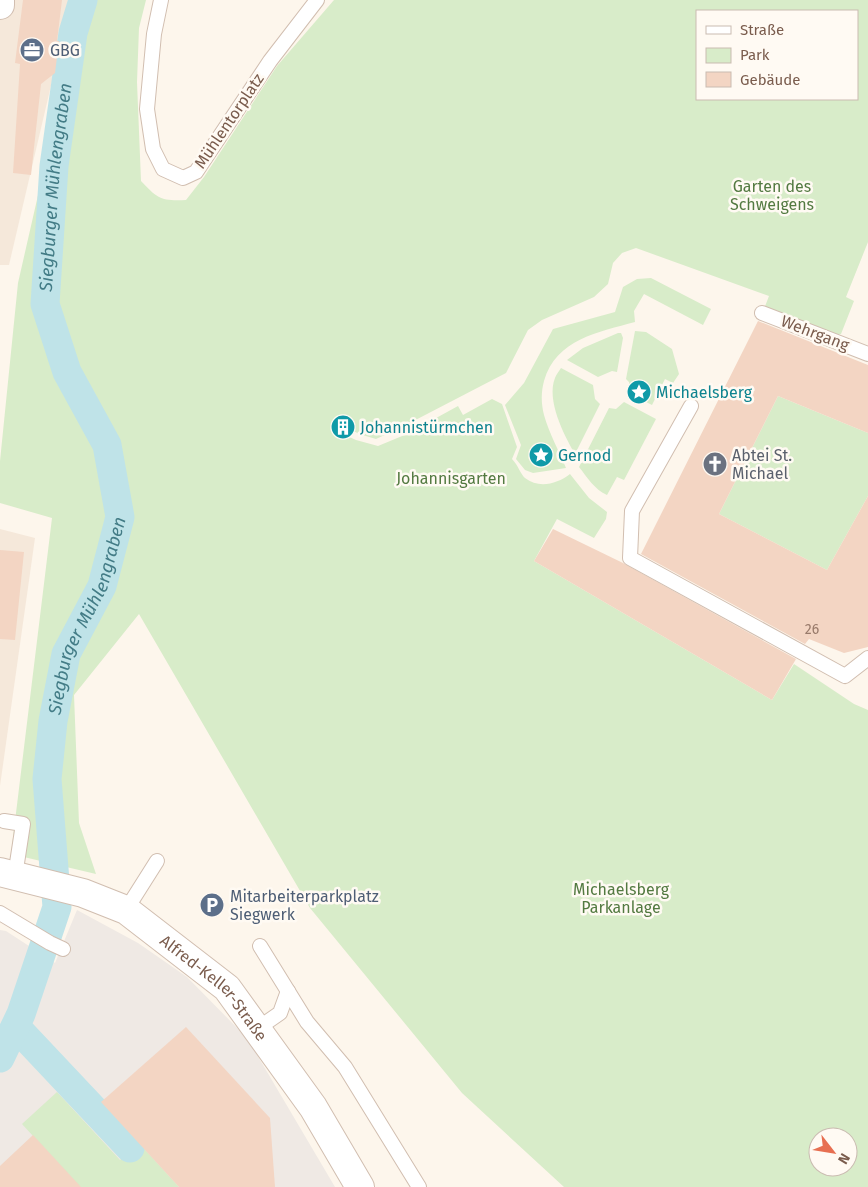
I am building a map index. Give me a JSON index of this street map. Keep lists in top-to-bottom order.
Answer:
{
  "streets": {
    "street": ["Alfred-Keller-Straße"],
    "lane": ["Mühlentorplatz", "Wehrgang"]
  },
  "water": ["Siegburger Mühlengraben"],
  "parks": ["Garten des Schweigens", "Johannisgarten", "Michaelsberg Parkanlage"],
  "places": {
    "office": ["GBG"],
    "place": ["Michaelsberg", "Gernod"],
    "building": ["Johannistürmchen"],
    "church": ["Abtei St. Michael"],
    "parking": ["Mitarbeiterparkplatz Siegwerk"]
  },
  "house_numbers": ["26"],
  "legend": ["Straße", "Park", "Gebäude"],
  "north": "bottom right"
}
